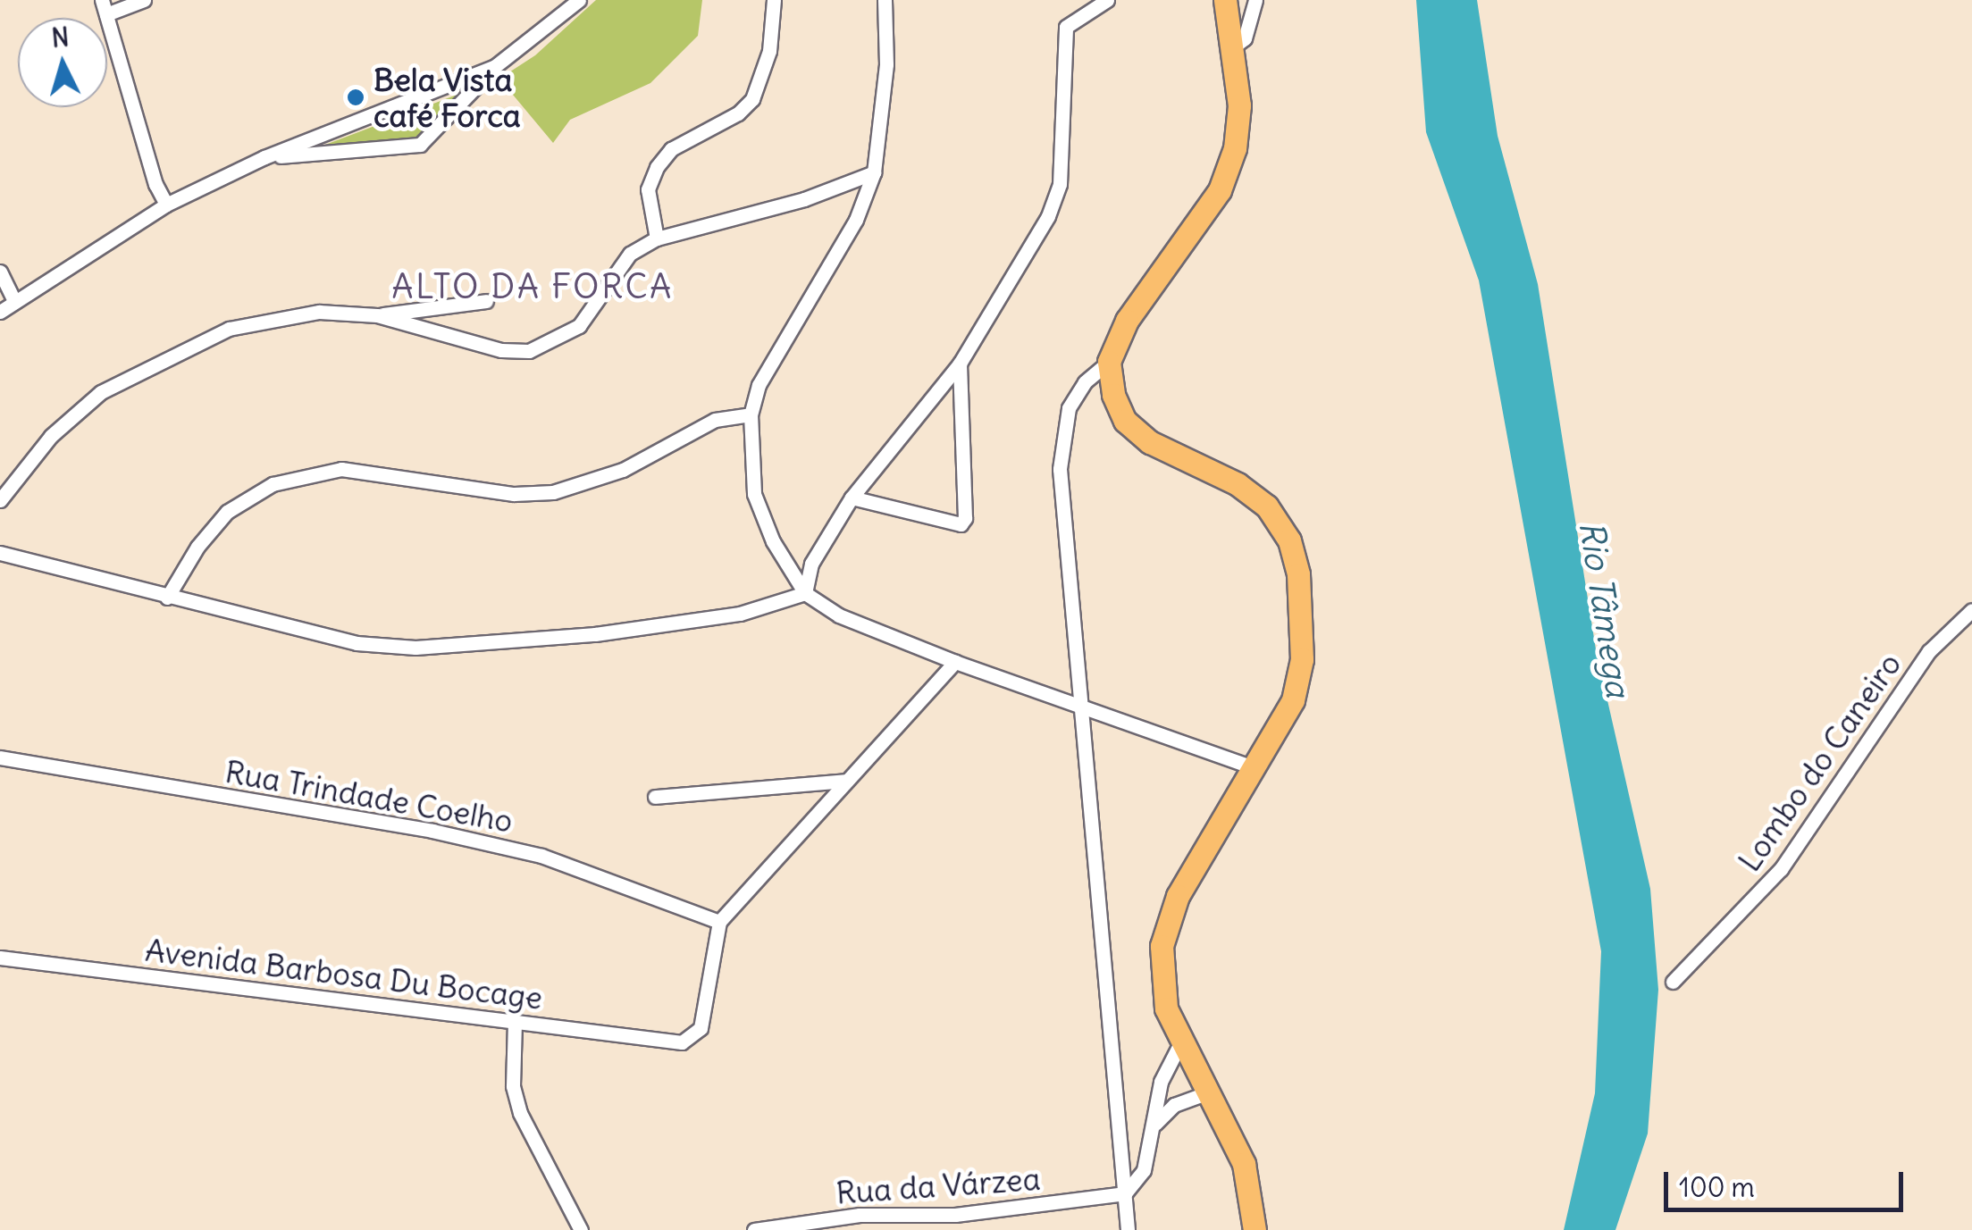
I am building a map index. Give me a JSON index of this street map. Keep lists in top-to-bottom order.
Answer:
{
  "streets": {
    "street": [
      "Lombo do Caneiro",
      "Rua Trindade Coelho",
      "Avenida Barbosa Du Bocage",
      "Rua da Várzea"
    ]
  },
  "crossings": [
    ["Rua Trindade Coelho", "Avenida Barbosa Du Bocage"]
  ],
  "districts": ["ALTO DA FORCA"],
  "water": ["Rio Tâmega"],
  "places": ["Bela Vista café Forca"],
  "scale_bar": "100 m",
  "north": "top"
}
